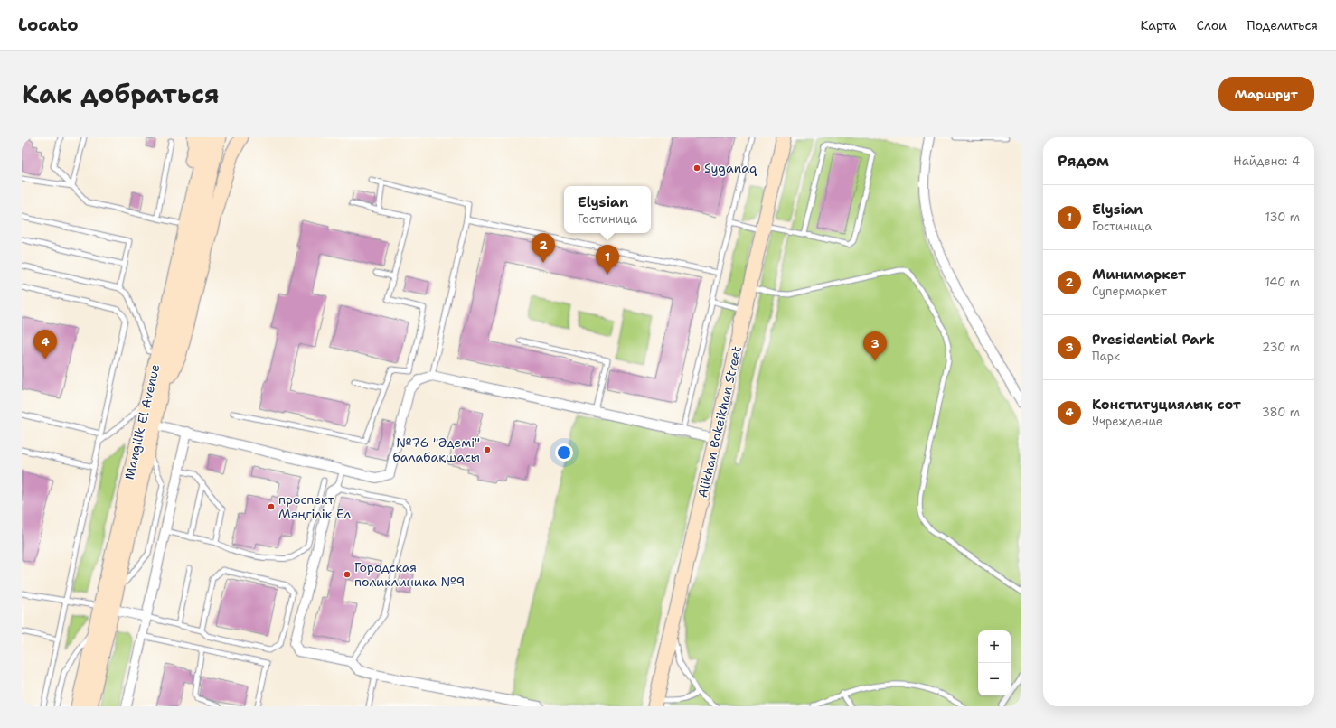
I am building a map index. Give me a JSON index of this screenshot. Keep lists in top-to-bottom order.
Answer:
{
  "streets": {
    "main road": ["Mangilik El Avenue", "Alikhan Bokeikhan Street"]
  },
  "places": [
    "Syganaq",
    "№76 \"Әдемі\" балабақшасы",
    "проспект Мәңгілік Ел",
    "Городская поликлиника №9"
  ],
  "page": {
    "header": "Locato",
    "nav": ["Карта", "Слои", "Поделиться"],
    "title": "Как добраться",
    "buttons": "Маршрут",
    "heading": ["Рядом", "Найдено: 4"],
    "list": [
      {
        "mark": "1",
        "name": "Elysian",
        "note": "Гостиница",
        "value": "130 m"
      },
      {
        "mark": "2",
        "name": "Минимаркет",
        "note": "Супермаркет",
        "value": "140 m"
      },
      {
        "mark": "3",
        "name": "Presidential Park",
        "note": "Парк",
        "value": "230 m"
      },
      {
        "mark": "4",
        "name": "Конституциялық сот",
        "note": "Учреждение",
        "value": "380 m"
      }
    ],
    "popup": ["Elysian", "Гостиница"],
    "pins": [
      "2",
      "1",
      "4",
      "3"
    ],
    "map_buttons": ["+", "−"]
  }
}
